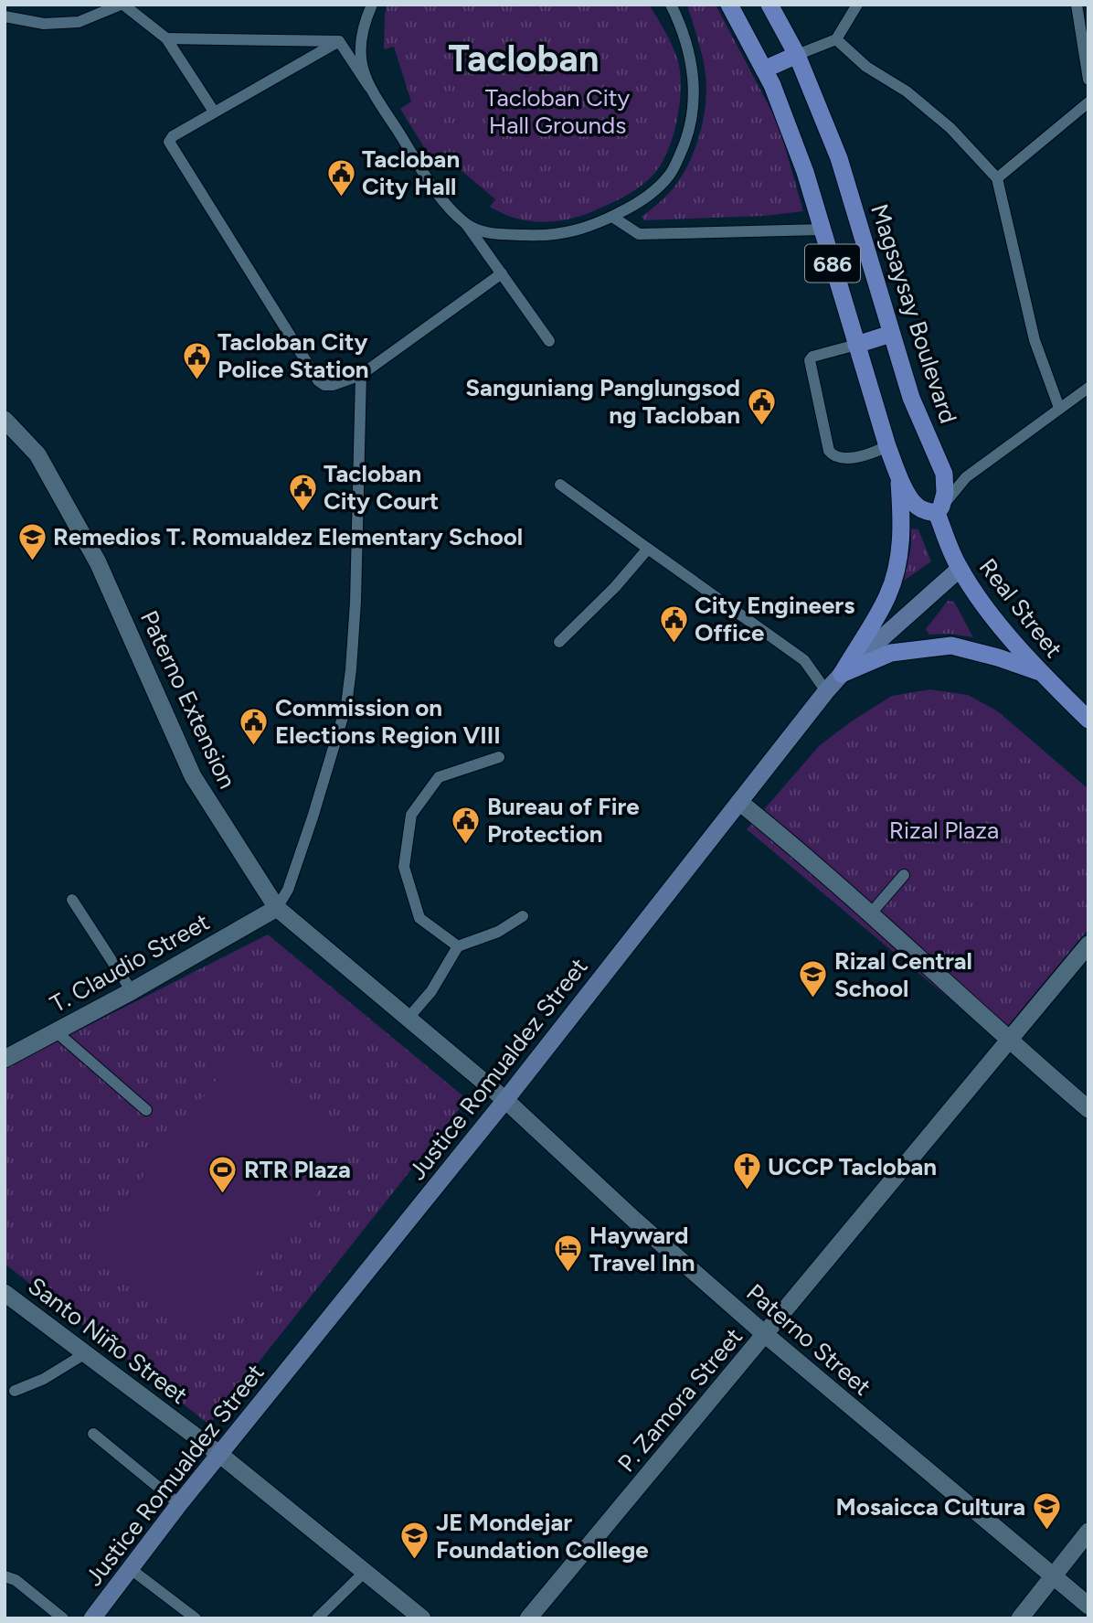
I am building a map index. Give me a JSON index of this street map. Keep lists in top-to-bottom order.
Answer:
{
  "streets": {
    "main road": [
      "686",
      "Magsaysay Boulevard",
      "Real Street",
      "Justice Romualdez Street"
    ],
    "street": [
      "Paterno Extension",
      "T. Claudio Street",
      "Paterno Street",
      "Santo Niño Street",
      "P. Zamora Street"
    ]
  },
  "crossings": [
    ["686", "Magsaysay Boulevard"],
    ["686", "Real Street"],
    ["Magsaysay Boulevard", "Real Street"],
    ["Real Street", "Justice Romualdez Street"],
    ["Paterno Extension", "T. Claudio Street"],
    ["Paterno Extension", "Justice Romualdez Street"],
    ["Paterno Extension", "Paterno Street"],
    ["Justice Romualdez Street", "Paterno Street"],
    ["Justice Romualdez Street", "Santo Niño Street"],
    ["Paterno Street", "P. Zamora Street"]
  ],
  "districts": ["Tacloban"],
  "parks": ["Tacloban City Hall Grounds", "Rizal Plaza"],
  "places": {
    "public building": [
      "Tacloban City Hall",
      "Tacloban City Police Station",
      "Sanguniang Panglungsod ng Tacloban",
      "Tacloban City Court",
      "City Engineers Office",
      "Commission on Elections Region VIII",
      "Bureau of Fire Protection"
    ],
    "school or university": [
      "Remedios T. Romualdez Elementary School",
      "Rizal Central School",
      "Mosaicca Cultura",
      "JE Mondejar Foundation College"
    ],
    "church": ["UCCP Tacloban"],
    "sports": ["RTR Plaza"],
    "hotel": ["Hayward Travel Inn"]
  }
}
